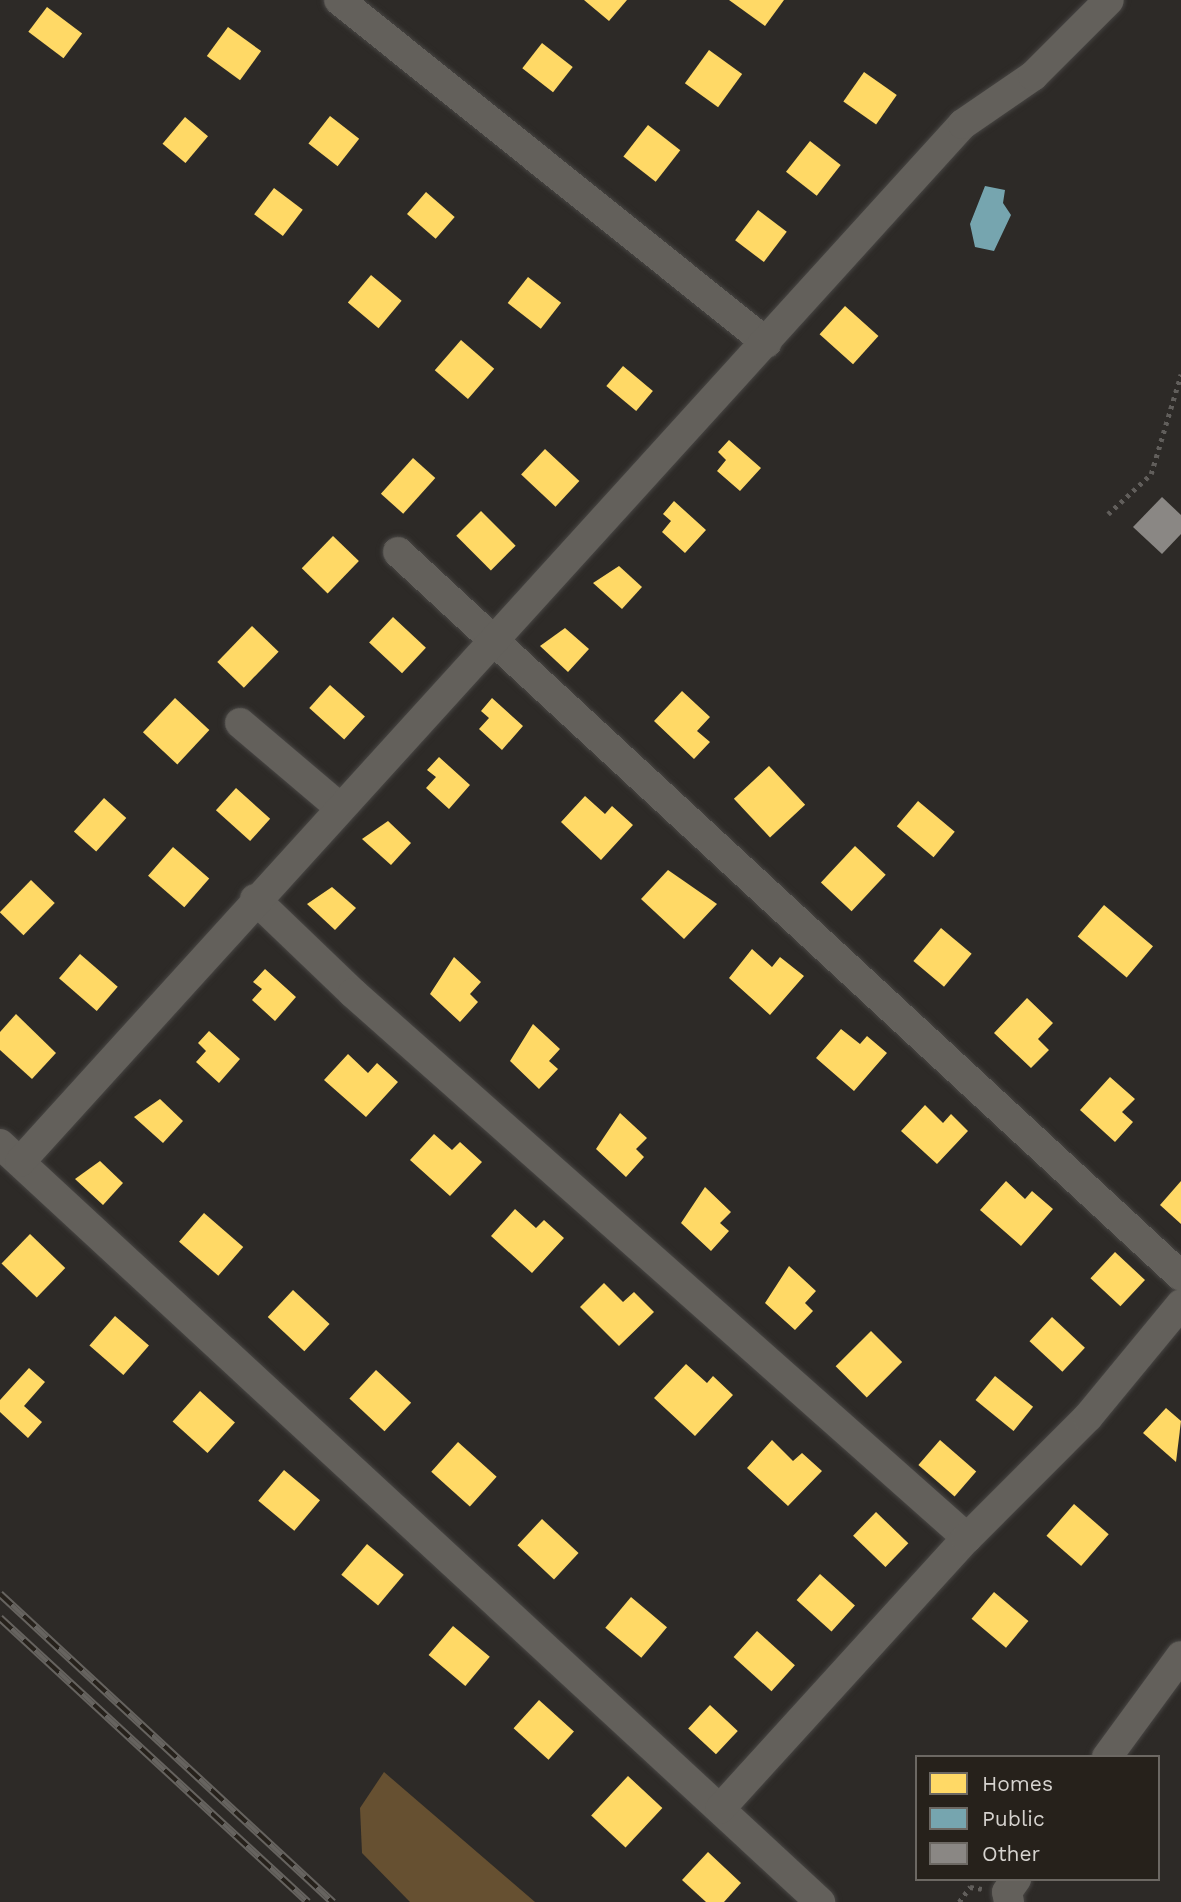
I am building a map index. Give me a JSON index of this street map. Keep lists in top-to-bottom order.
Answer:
{
  "legend": ["Homes", "Public", "Other"]
}
